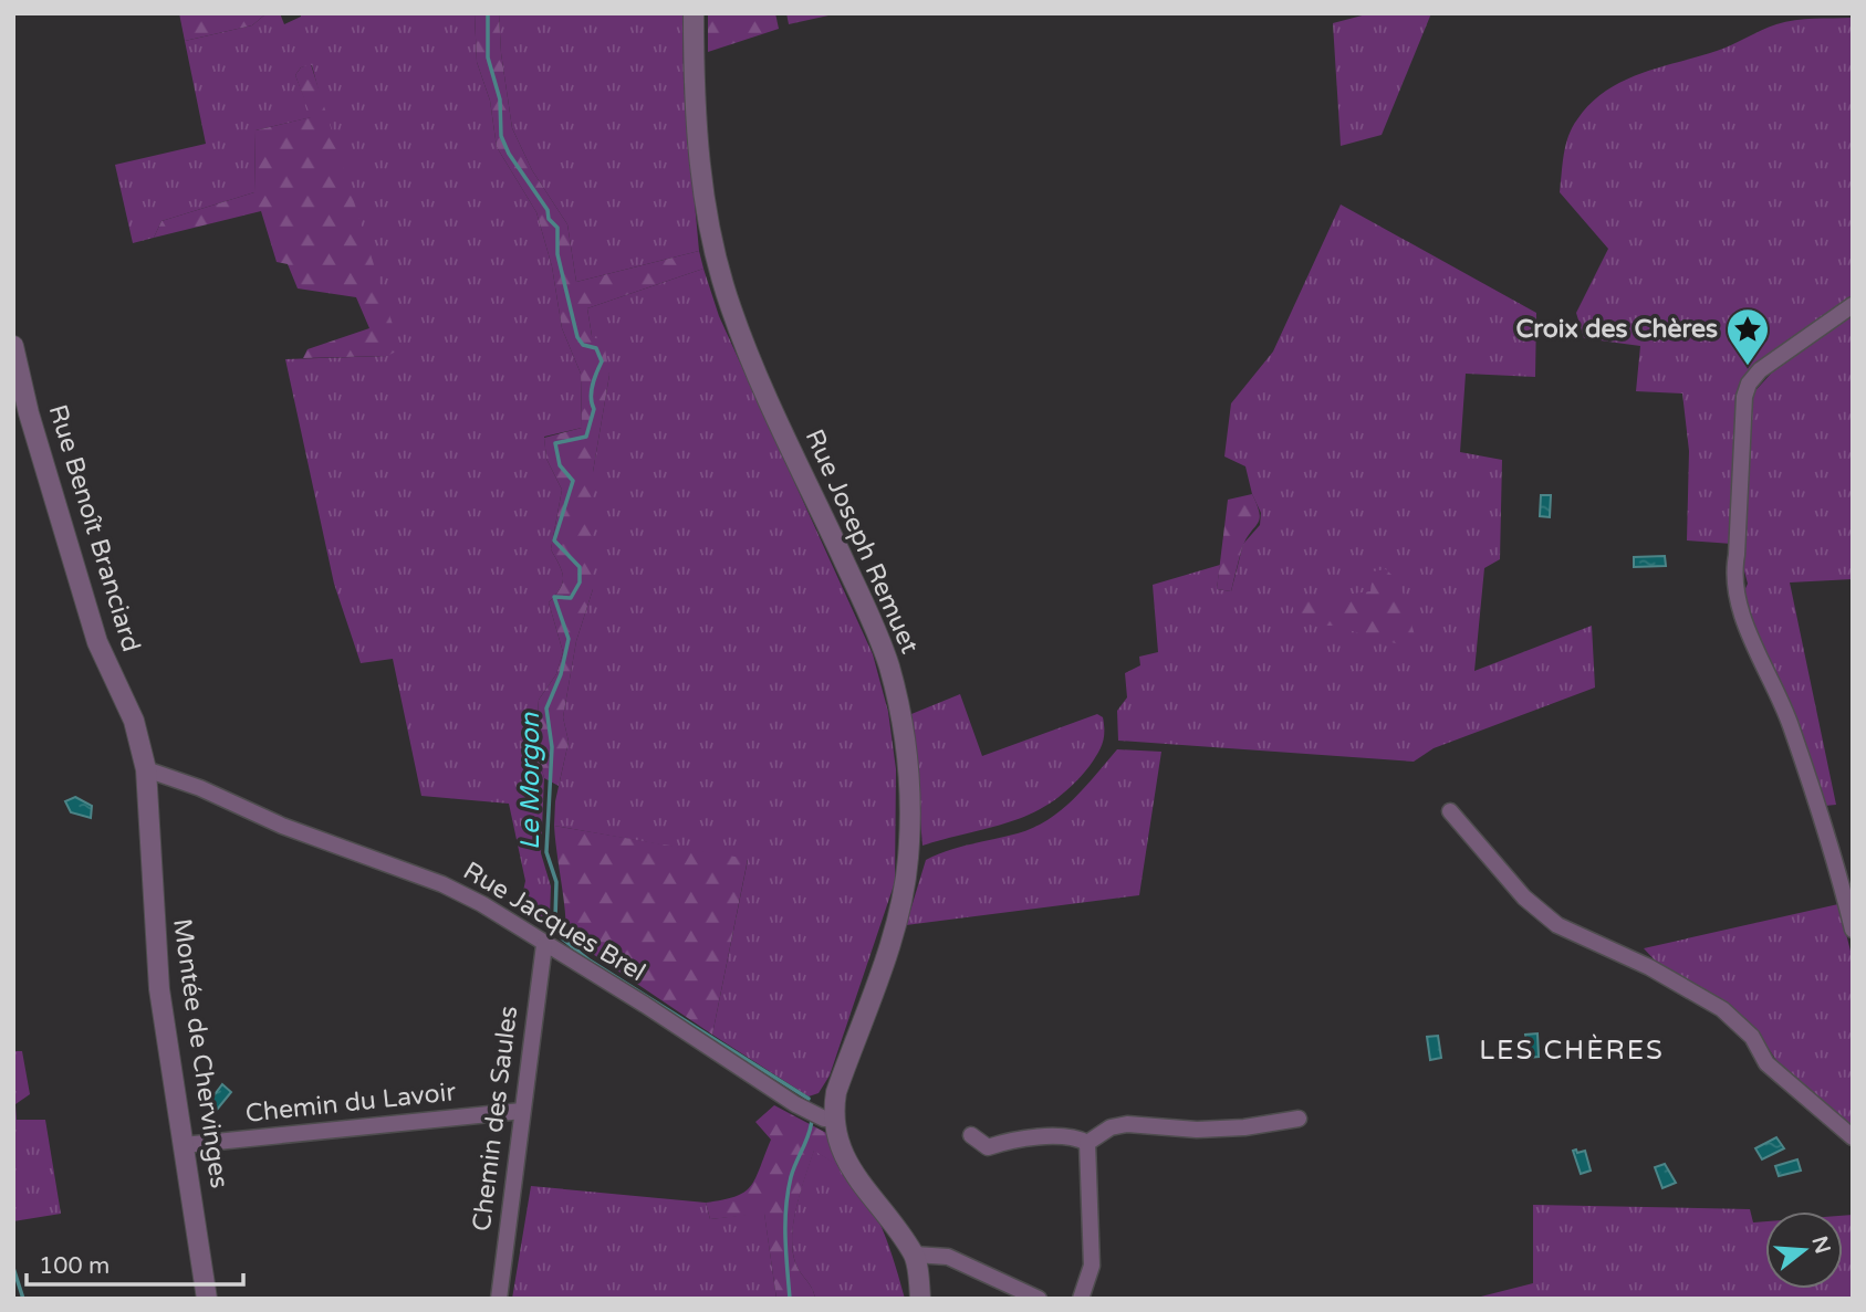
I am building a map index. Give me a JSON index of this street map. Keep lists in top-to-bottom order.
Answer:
{
  "streets": {
    "street": [
      "Rue Benoît Branciard",
      "Rue Joseph Remuet",
      "Rue Jacques Brel",
      "Montée de Chervinges",
      "Chemin du Lavoir",
      "Chemin des Saules"
    ]
  },
  "crossings": [
    ["Rue Benoît Branciard", "Rue Jacques Brel"],
    ["Rue Benoît Branciard", "Montée de Chervinges"],
    ["Rue Joseph Remuet", "Rue Jacques Brel"],
    ["Rue Jacques Brel", "Montée de Chervinges"],
    ["Rue Jacques Brel", "Chemin des Saules"],
    ["Montée de Chervinges", "Chemin du Lavoir"],
    ["Chemin du Lavoir", "Chemin des Saules"]
  ],
  "districts": ["LES CHÈRES"],
  "water": ["Le Morgon"],
  "places": {
    "place": ["Croix des Chères"]
  },
  "scale_bar": "100 m",
  "north": "right"
}
